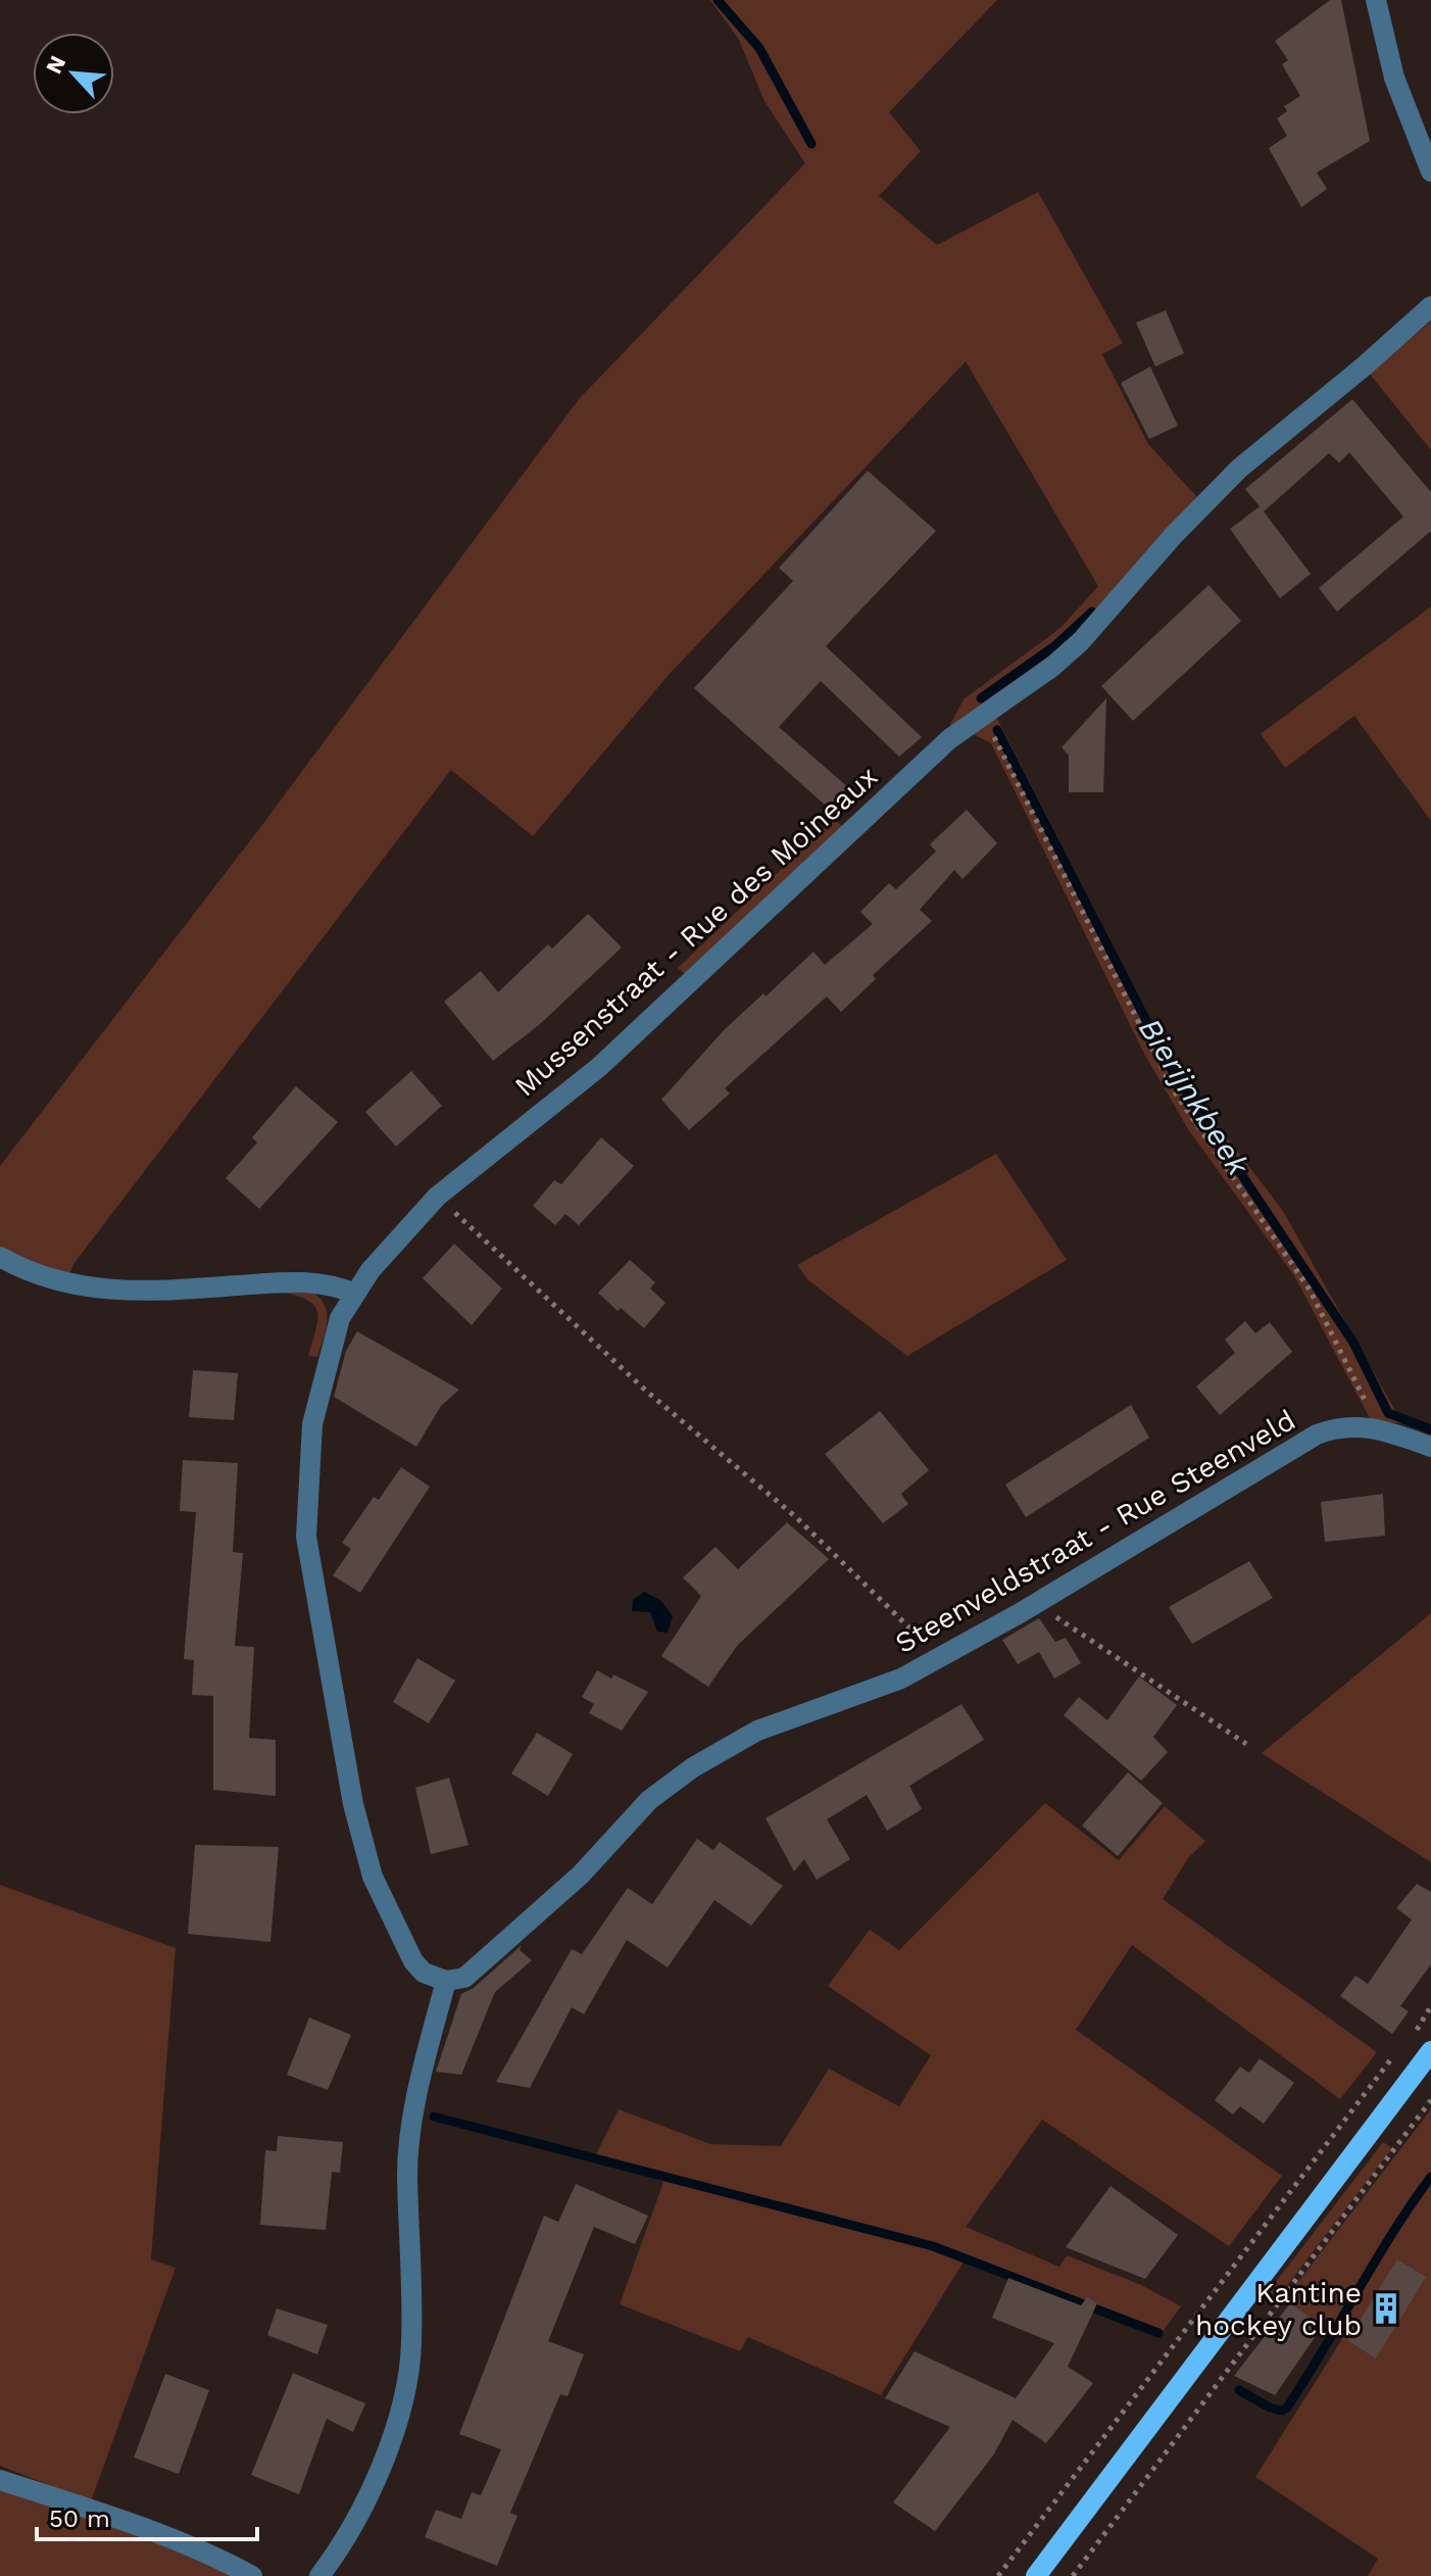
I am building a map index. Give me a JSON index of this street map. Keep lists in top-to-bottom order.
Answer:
{
  "streets": {
    "street": ["Mussenstraat - Rue des Moineaux", "Steenveldstraat - Rue Steenveld"]
  },
  "crossings": [
    ["Mussenstraat - Rue des Moineaux", "Steenveldstraat - Rue Steenveld"]
  ],
  "water": ["Bierijnkbeek"],
  "places": {
    "building": ["Kantine hockey club"]
  },
  "scale_bar": "50 m",
  "north": "top left"
}
